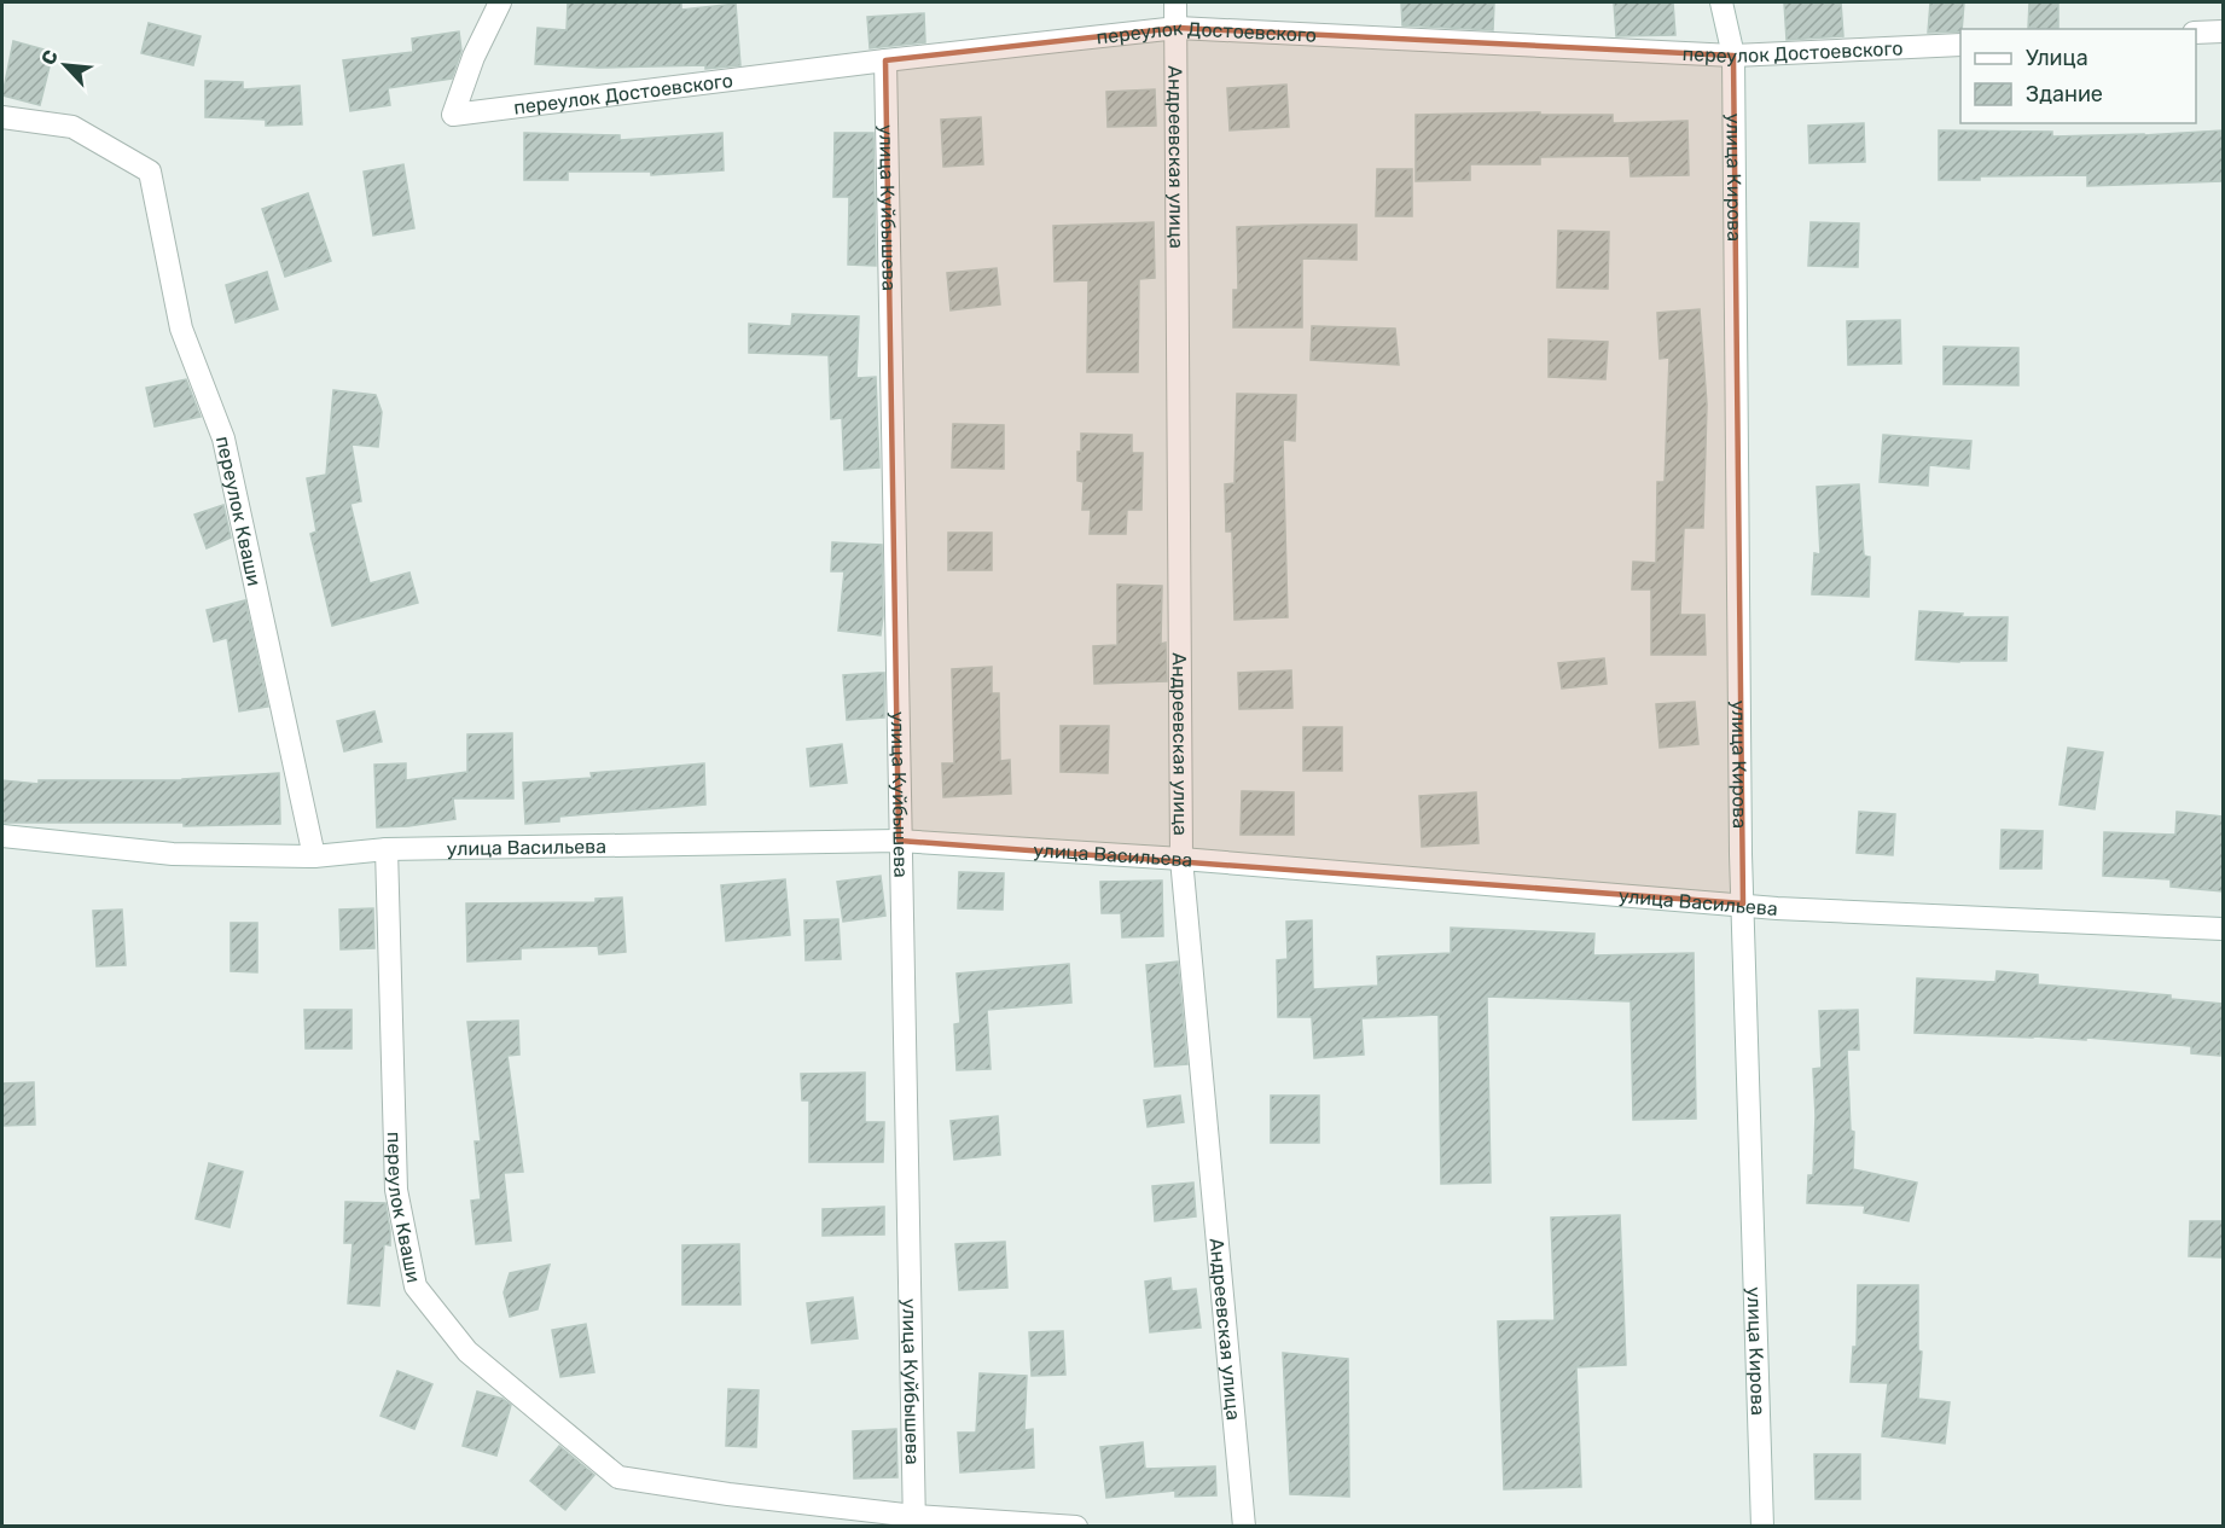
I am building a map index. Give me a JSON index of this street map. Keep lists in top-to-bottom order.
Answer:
{
  "streets": {
    "street": [
      "переулок Достоевского",
      "Андреевская улица",
      "улица Кирова",
      "улица Куйбышева",
      "переулок Кваши",
      "улица Васильева"
    ]
  },
  "crossings": [
    ["переулок Достоевского", "Андреевская улица"],
    ["переулок Достоевского", "улица Кирова"],
    ["переулок Достоевского", "улица Куйбышева"],
    ["Андреевская улица", "улица Васильева"],
    ["улица Кирова", "улица Васильева"],
    ["улица Куйбышева", "переулок Кваши"],
    ["улица Куйбышева", "улица Васильева"],
    ["переулок Кваши", "улица Васильева"]
  ],
  "legend": ["Улица", "Здание"],
  "north": "top left"
}
